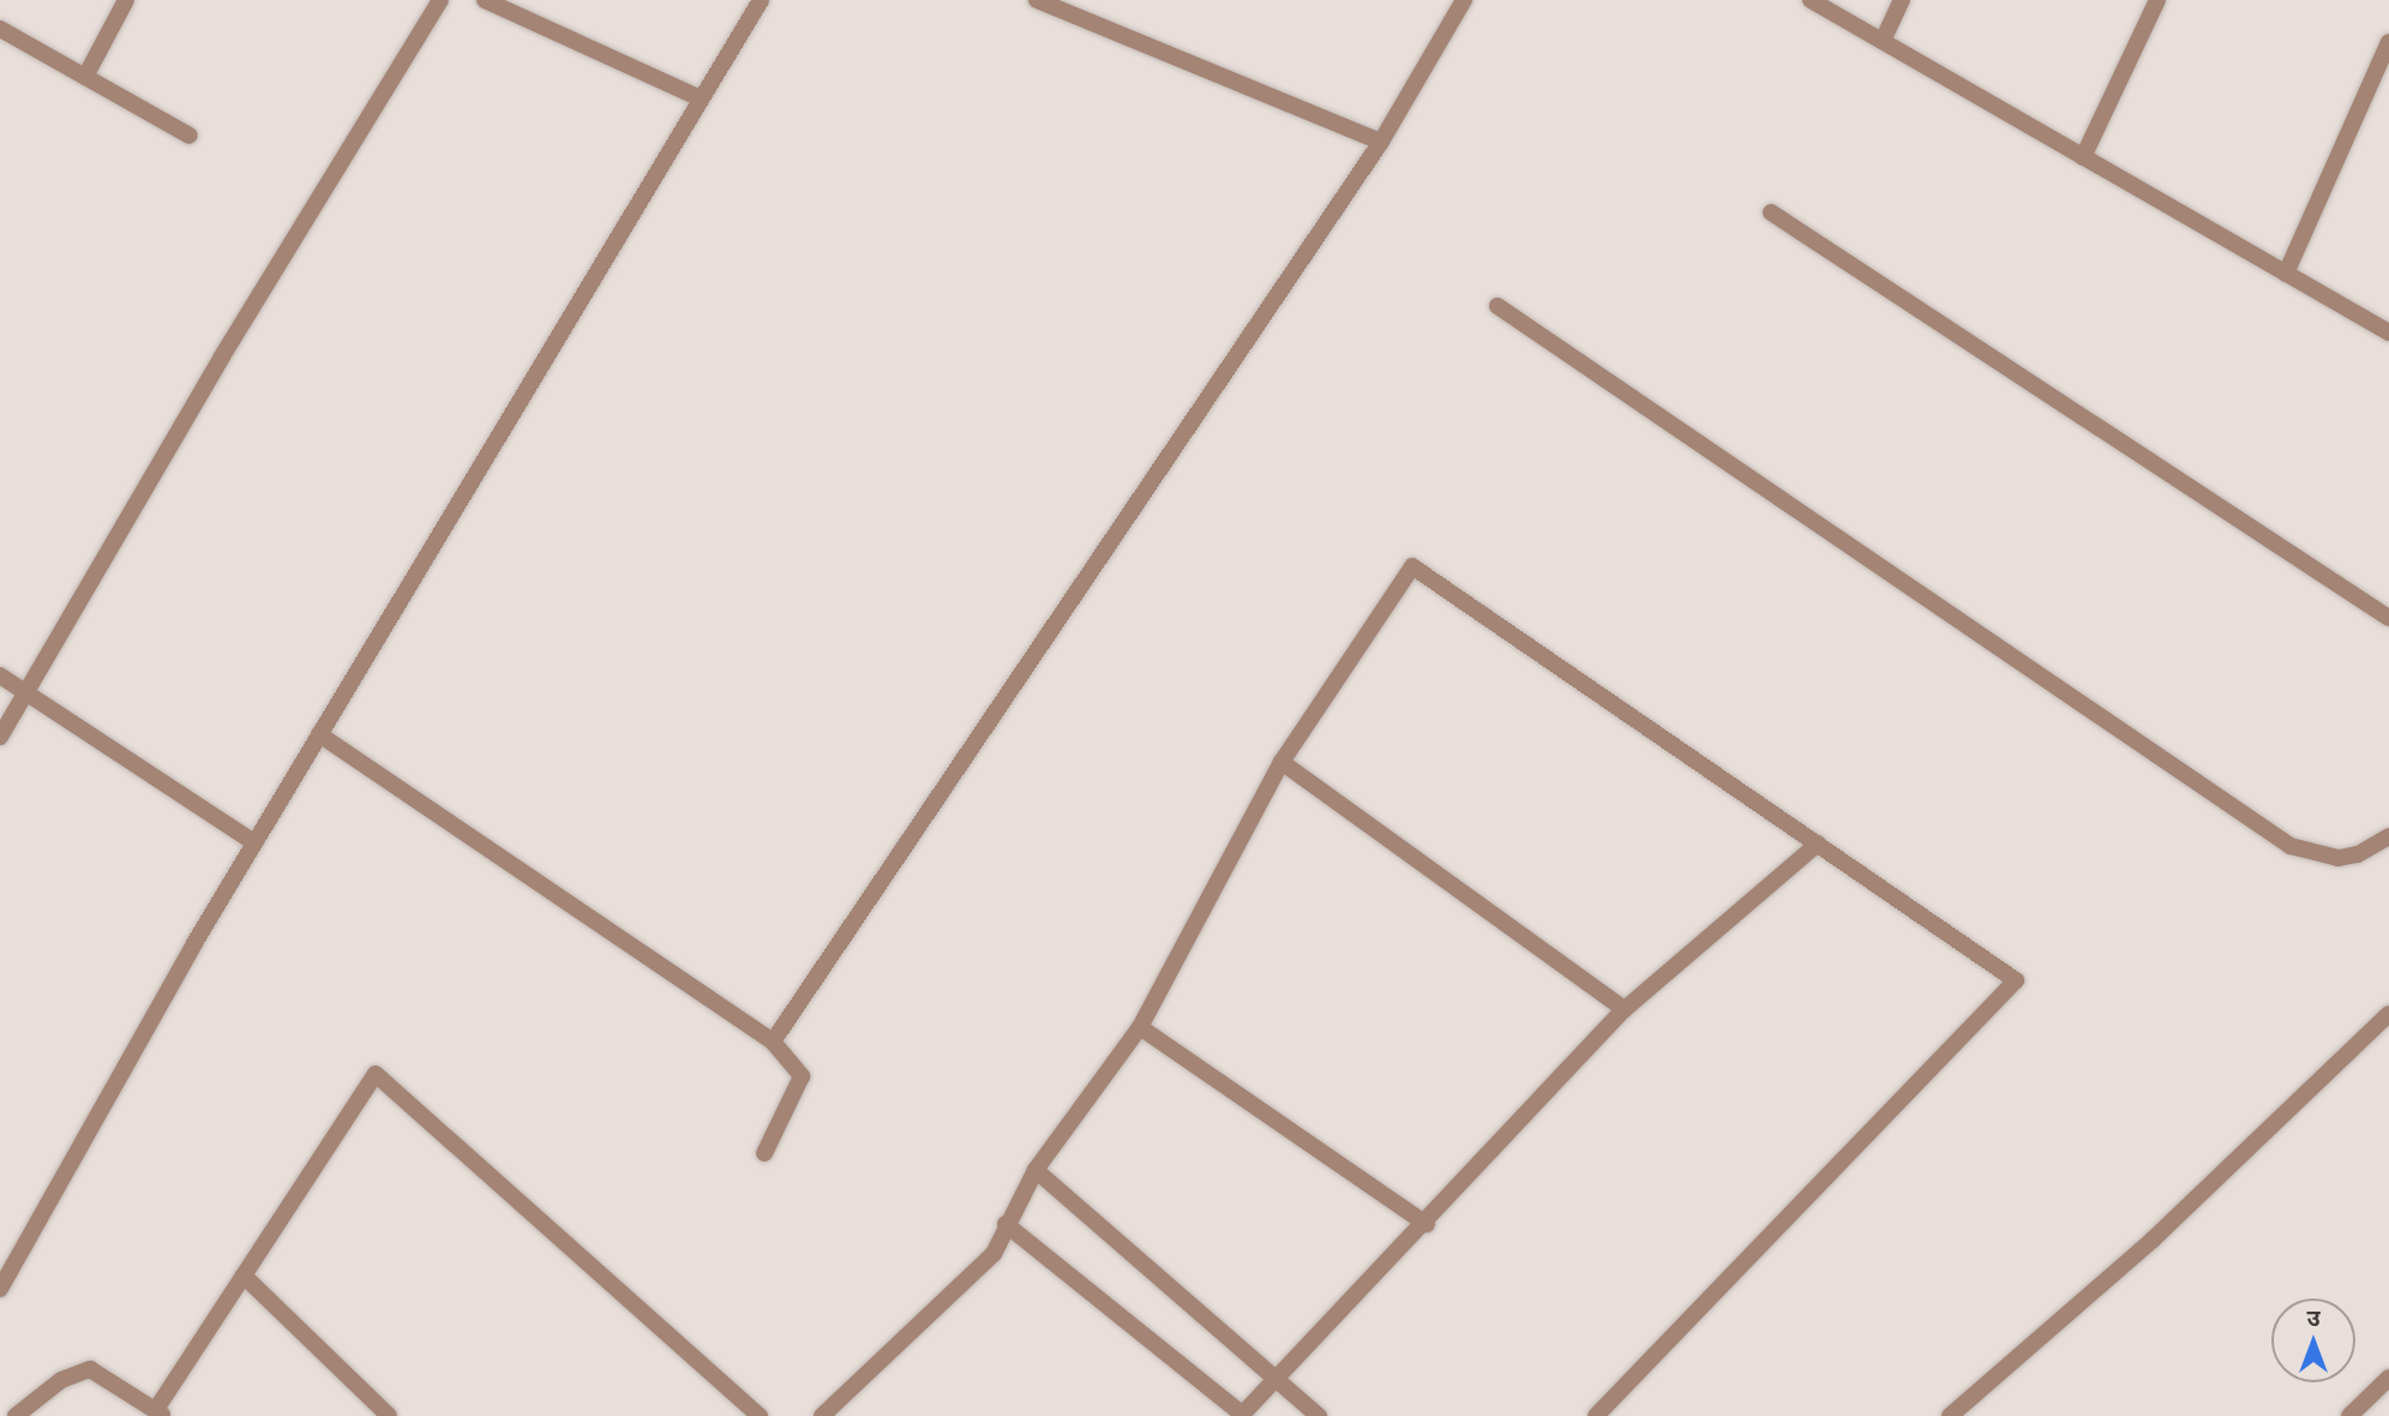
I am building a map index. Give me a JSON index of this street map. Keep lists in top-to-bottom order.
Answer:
{
  "north": "top"
}
